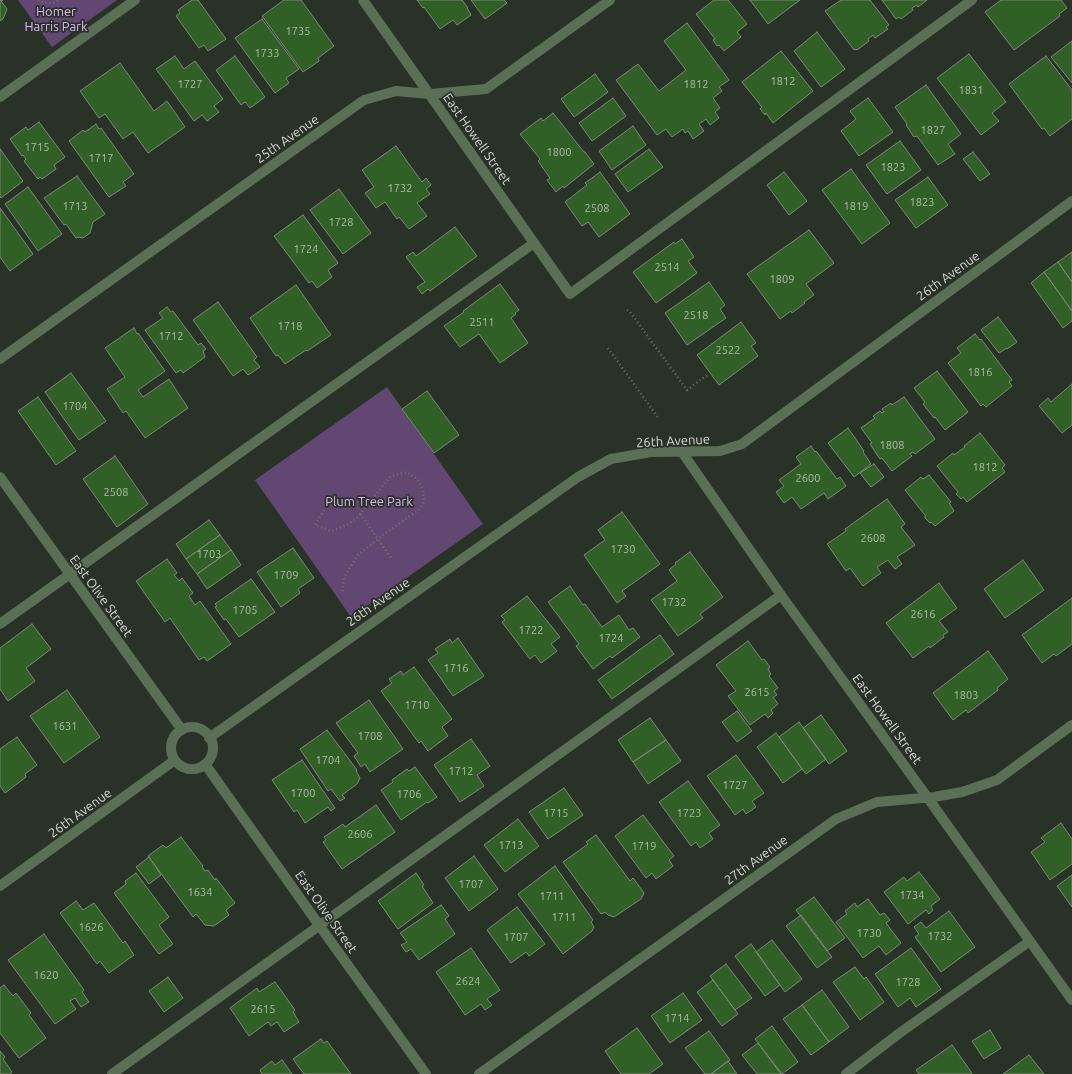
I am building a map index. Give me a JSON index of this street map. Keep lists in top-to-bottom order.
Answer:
{
  "streets": {
    "street": [
      "25th Avenue",
      "East Howell Street",
      "26th Avenue",
      "East Olive Street",
      "27th Avenue"
    ]
  },
  "crossings": [
    ["25th Avenue", "East Howell Street"],
    ["East Howell Street", "26th Avenue"],
    ["East Howell Street", "27th Avenue"],
    ["26th Avenue", "East Olive Street"]
  ],
  "parks": ["Homer Harris Park", "Plum Tree Park"],
  "house_numbers": [
    "1735",
    "1733",
    "1812",
    "1727",
    "1812",
    "1831",
    "1827",
    "1715",
    "1800",
    "1717",
    "1823",
    "1732",
    "1823",
    "1713",
    "1819",
    "2508",
    "1728",
    "1724",
    "2514",
    "1809",
    "2518",
    "2511",
    "1718",
    "1712",
    "2522",
    "1816",
    "1704",
    "1808",
    "1812",
    "2600",
    "2508",
    "2608",
    "1730",
    "1703",
    "1709",
    "1732",
    "1705",
    "2616",
    "1722",
    "1724",
    "1716",
    "2615",
    "1803",
    "1710",
    "1631",
    "1708",
    "1704",
    "1712",
    "1727",
    "1700",
    "1706",
    "1715",
    "1723",
    "2606",
    "1713",
    "1719",
    "1707",
    "1634",
    "1734",
    "1711",
    "1711",
    "1626",
    "1730",
    "1732",
    "1707",
    "1620",
    "2624",
    "1728",
    "2615",
    "1714"
  ]
}
